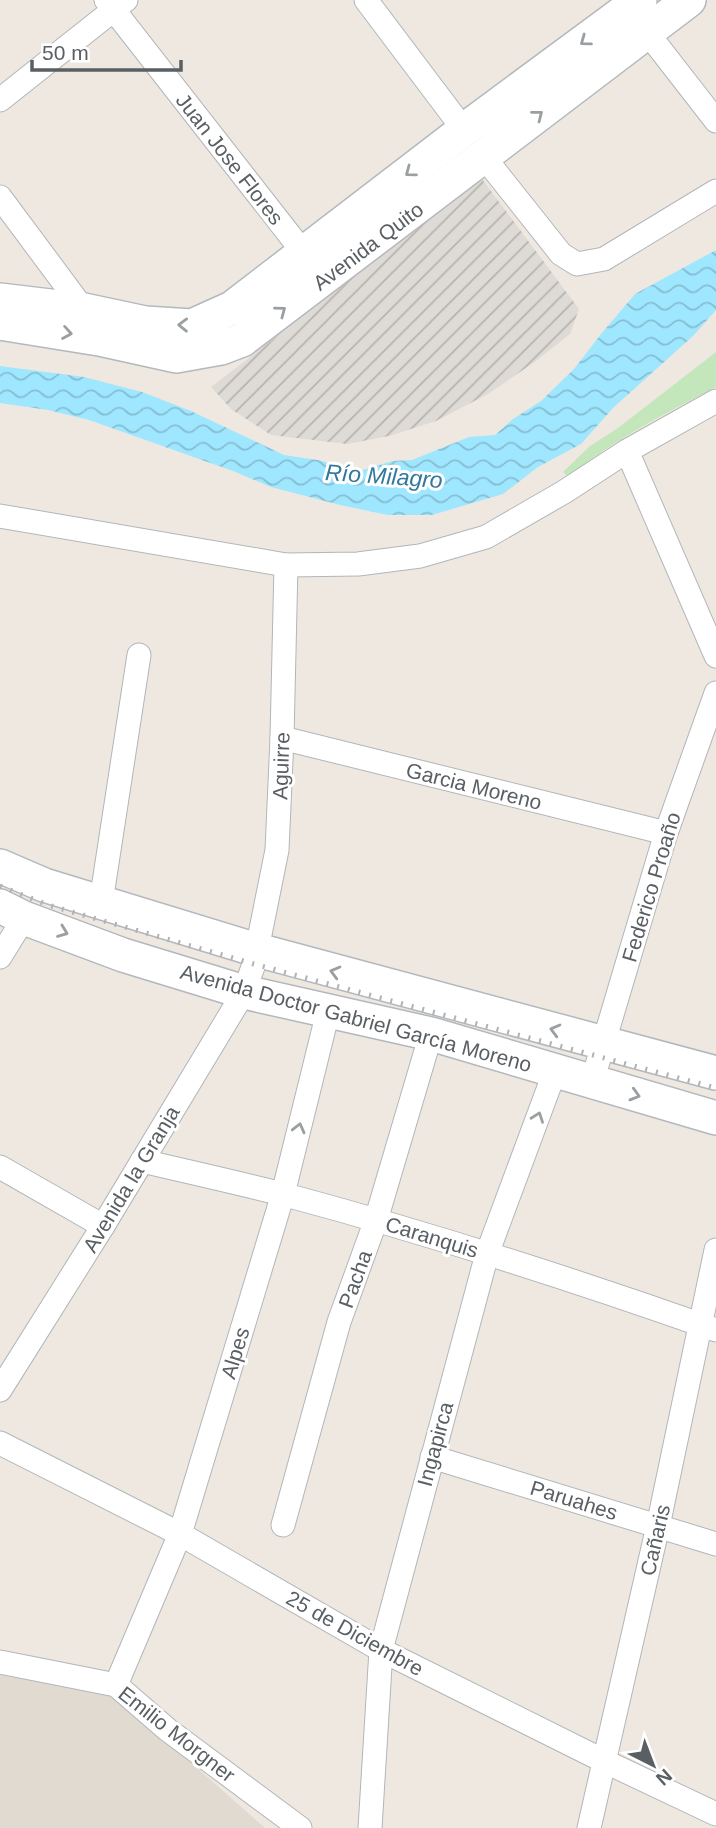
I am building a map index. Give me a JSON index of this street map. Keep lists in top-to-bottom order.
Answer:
{
  "streets": {
    "main road": ["Avenida Quito", "Avenida Doctor Gabriel García Moreno"],
    "street": [
      "Juan Jose Flores",
      "Aguirre",
      "Garcia Moreno",
      "Federico Proaño",
      "Avenida la Granja",
      "Caranquis",
      "Pacha",
      "Alpes",
      "Ingapirca",
      "Paruahes",
      "Cañaris",
      "25 de Diciembre",
      "Emilio Morgner"
    ]
  },
  "crossings": [
    ["Juan Jose Flores", "Avenida Quito"],
    ["Aguirre", "Garcia Moreno"],
    ["Aguirre", "Avenida Doctor Gabriel García Moreno"],
    ["Aguirre", "Avenida la Granja"],
    ["Garcia Moreno", "Federico Proaño"],
    ["Federico Proaño", "Avenida Doctor Gabriel García Moreno"],
    ["Avenida Doctor Gabriel García Moreno", "Avenida la Granja"],
    ["Avenida Doctor Gabriel García Moreno", "Pacha"],
    ["Avenida Doctor Gabriel García Moreno", "Alpes"],
    ["Avenida Doctor Gabriel García Moreno", "Ingapirca"],
    ["Avenida la Granja", "Caranquis"],
    ["Caranquis", "Pacha"],
    ["Caranquis", "Alpes"],
    ["Caranquis", "Ingapirca"],
    ["Caranquis", "Cañaris"],
    ["Alpes", "25 de Diciembre"],
    ["Alpes", "Emilio Morgner"],
    ["Ingapirca", "Paruahes"],
    ["Ingapirca", "25 de Diciembre"],
    ["Paruahes", "Cañaris"],
    ["Cañaris", "25 de Diciembre"]
  ],
  "water": ["Río Milagro"],
  "scale_bar": "50 m",
  "north": "bottom right"
}
